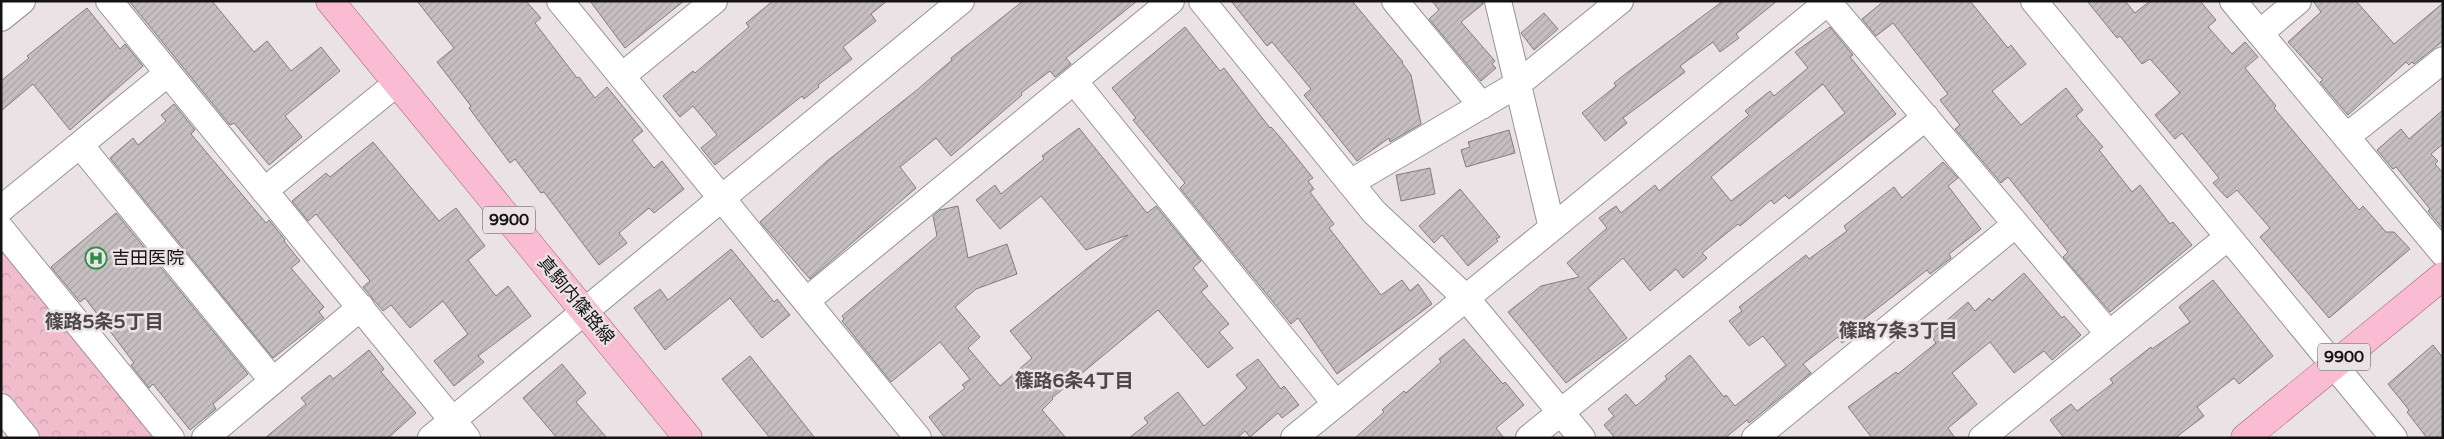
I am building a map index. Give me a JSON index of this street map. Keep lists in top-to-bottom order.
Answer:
{
  "streets": {
    "main road": ["9900", "真駒内篠路線"]
  },
  "districts": ["篠路5条5丁目", "篠路7条3丁目", "篠路6条4丁目"],
  "places": {
    "hospital": ["吉田医院"]
  }
}
